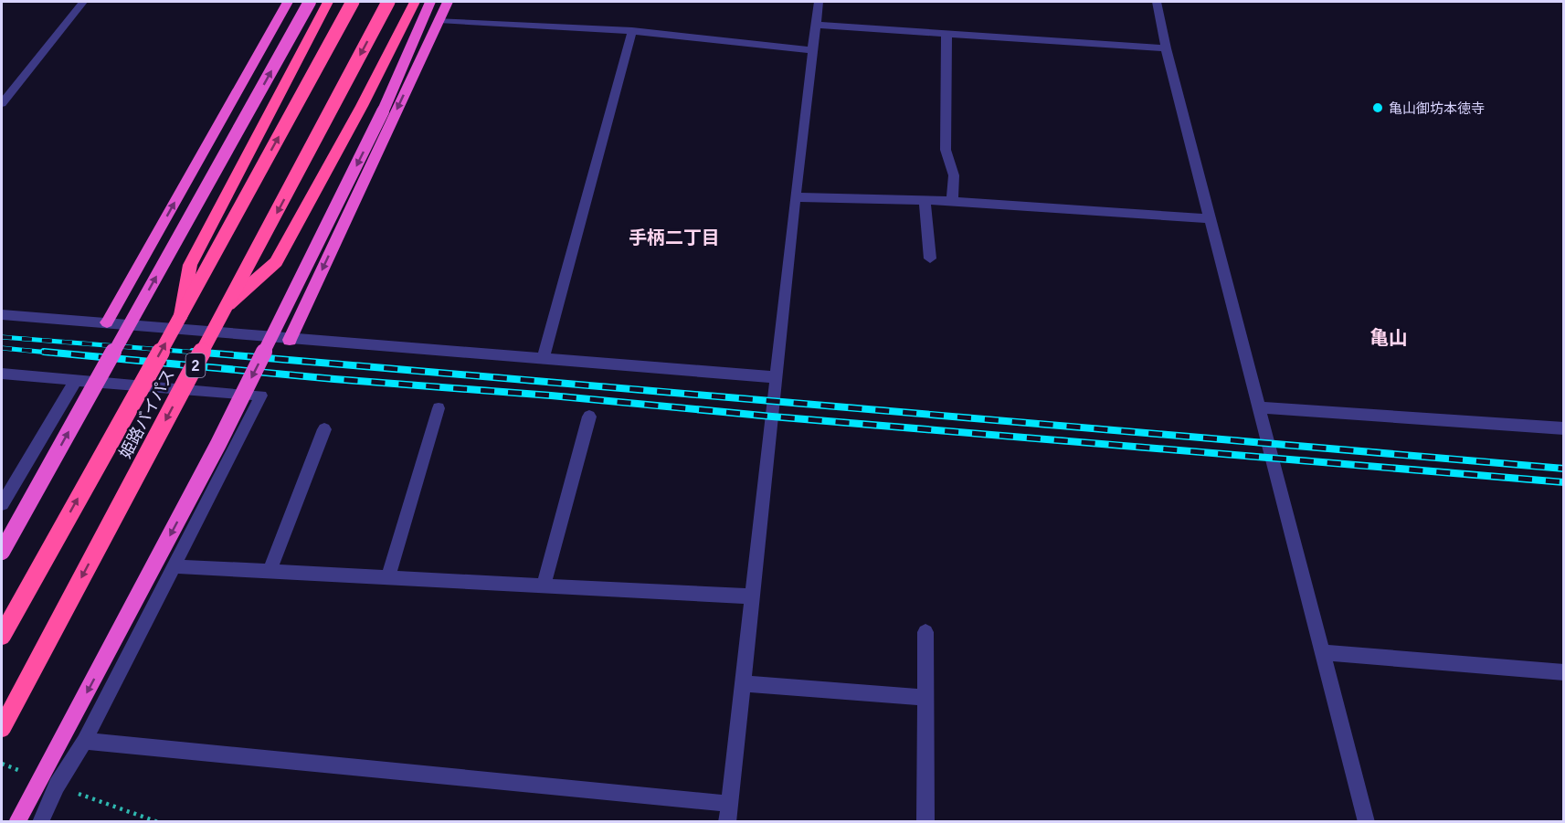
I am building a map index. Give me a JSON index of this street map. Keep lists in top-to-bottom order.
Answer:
{
  "streets": {
    "highway": ["2", "姫路バイパス"]
  },
  "districts": ["手柄二丁目", "亀山"],
  "places": ["亀山御坊本徳寺"]
}
